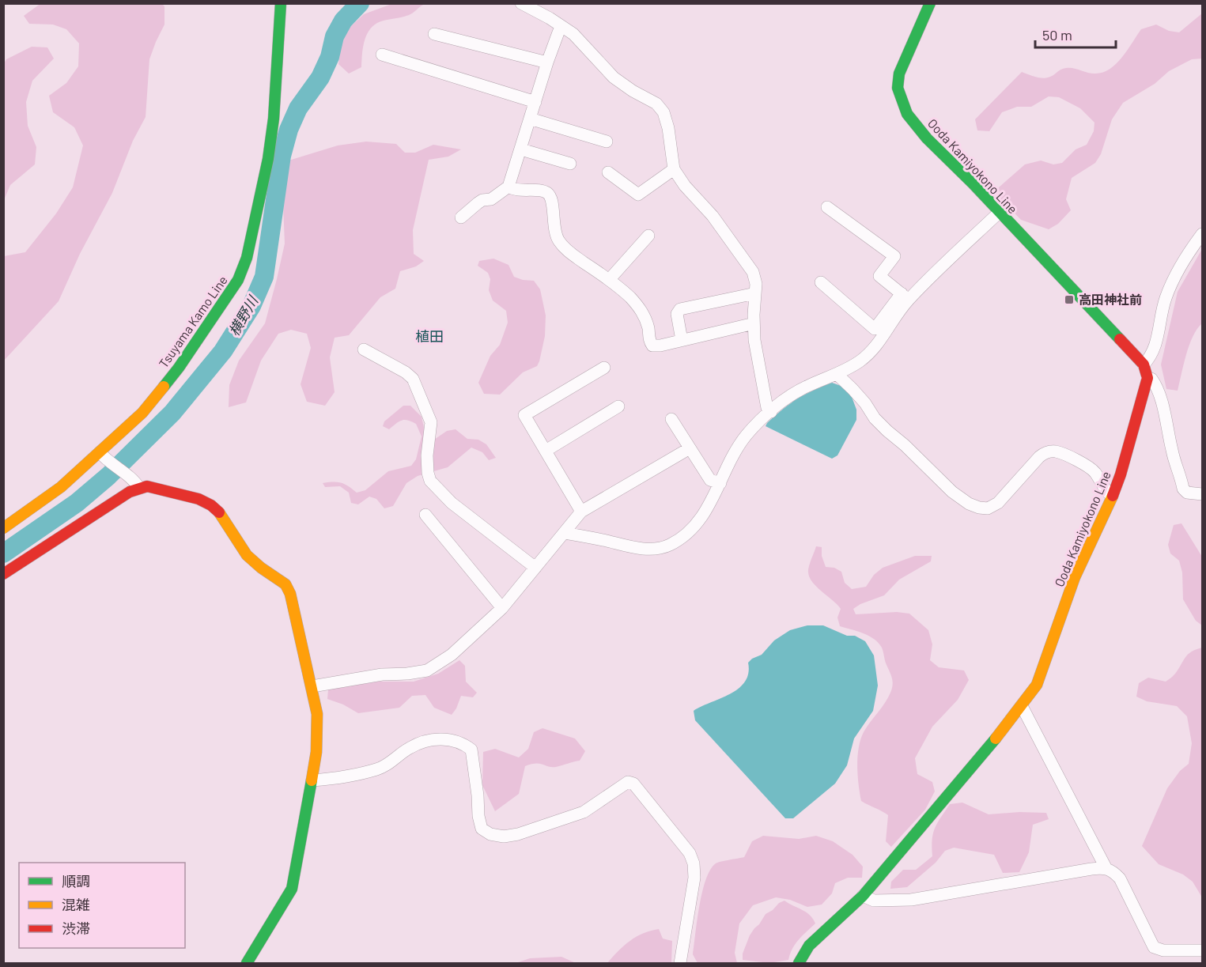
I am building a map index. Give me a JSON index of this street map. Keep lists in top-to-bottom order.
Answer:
{
  "streets": {
    "main road": ["Ooda Kamiyokono Line", "Tsuyama Kamo Line"]
  },
  "districts": ["植田"],
  "water": ["横野川"],
  "places": {
    "transit": ["高田神社前"]
  },
  "legend": ["順調", "混雑", "渋滞"],
  "scale_bar": "50 m"
}
